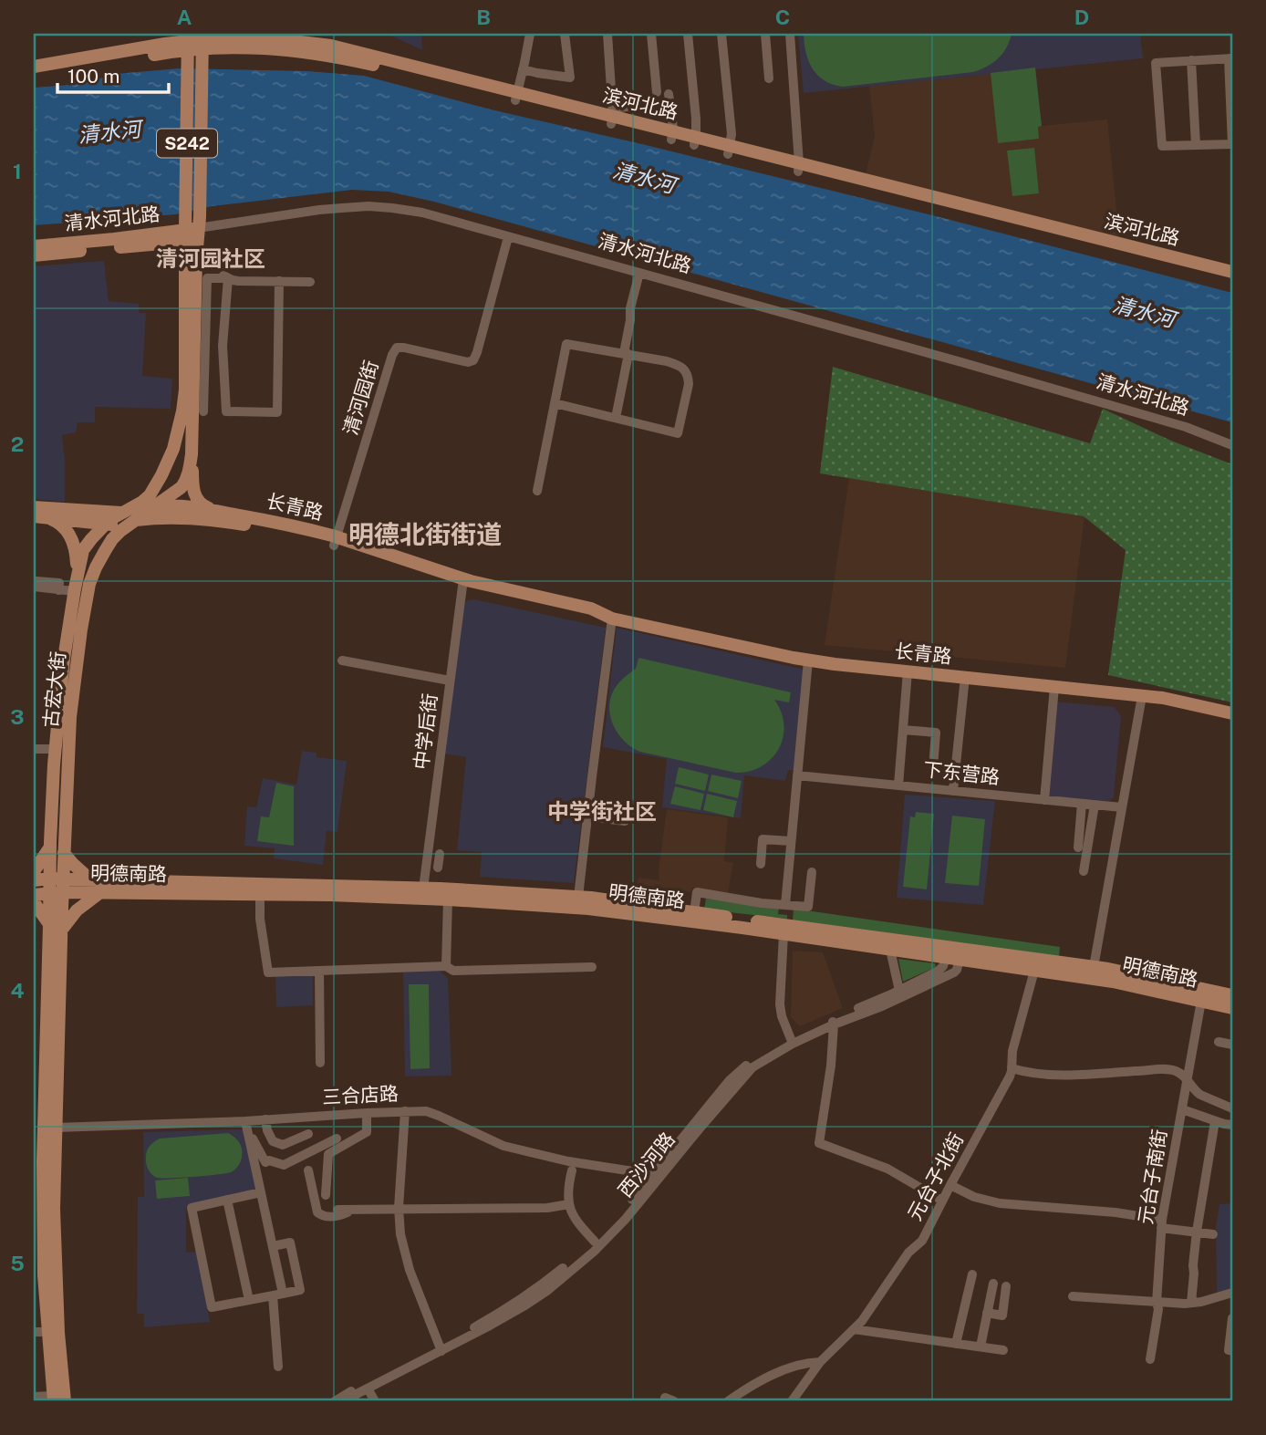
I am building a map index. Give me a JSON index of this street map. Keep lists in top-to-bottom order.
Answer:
{
  "streets": {
    "main road": [
      "滨河北路",
      "S242",
      "清水河北路",
      "长青路",
      "古宏大街",
      "明德南路"
    ],
    "street": [
      "清河园街",
      "中学后街",
      "下东营路",
      "三合店路",
      "西沙河路",
      "元台子北街",
      "元台子南街"
    ]
  },
  "crossings": [
    ["滨河北路", "S242"],
    ["S242", "清水河北路"],
    ["S242", "古宏大街"],
    ["清水河北路", "清河园街"],
    ["清水河北路", "古宏大街"],
    ["清河园街", "长青路"],
    ["长青路", "古宏大街"],
    ["长青路", "中学后街"],
    ["古宏大街", "明德南路"],
    ["古宏大街", "三合店路"],
    ["中学后街", "明德南路"],
    ["明德南路", "西沙河路"],
    ["明德南路", "元台子北街"],
    ["明德南路", "元台子南街"],
    ["三合店路", "西沙河路"]
  ],
  "districts": ["清河园社区", "明德北街街道", "中学街社区"],
  "water": ["清水河"],
  "scale_bar": "100 m",
  "grid": {
    "columns": [
      "A",
      "B",
      "C",
      "D"
    ],
    "rows": [
      "1",
      "2",
      "3",
      "4",
      "5"
    ]
  }
}
